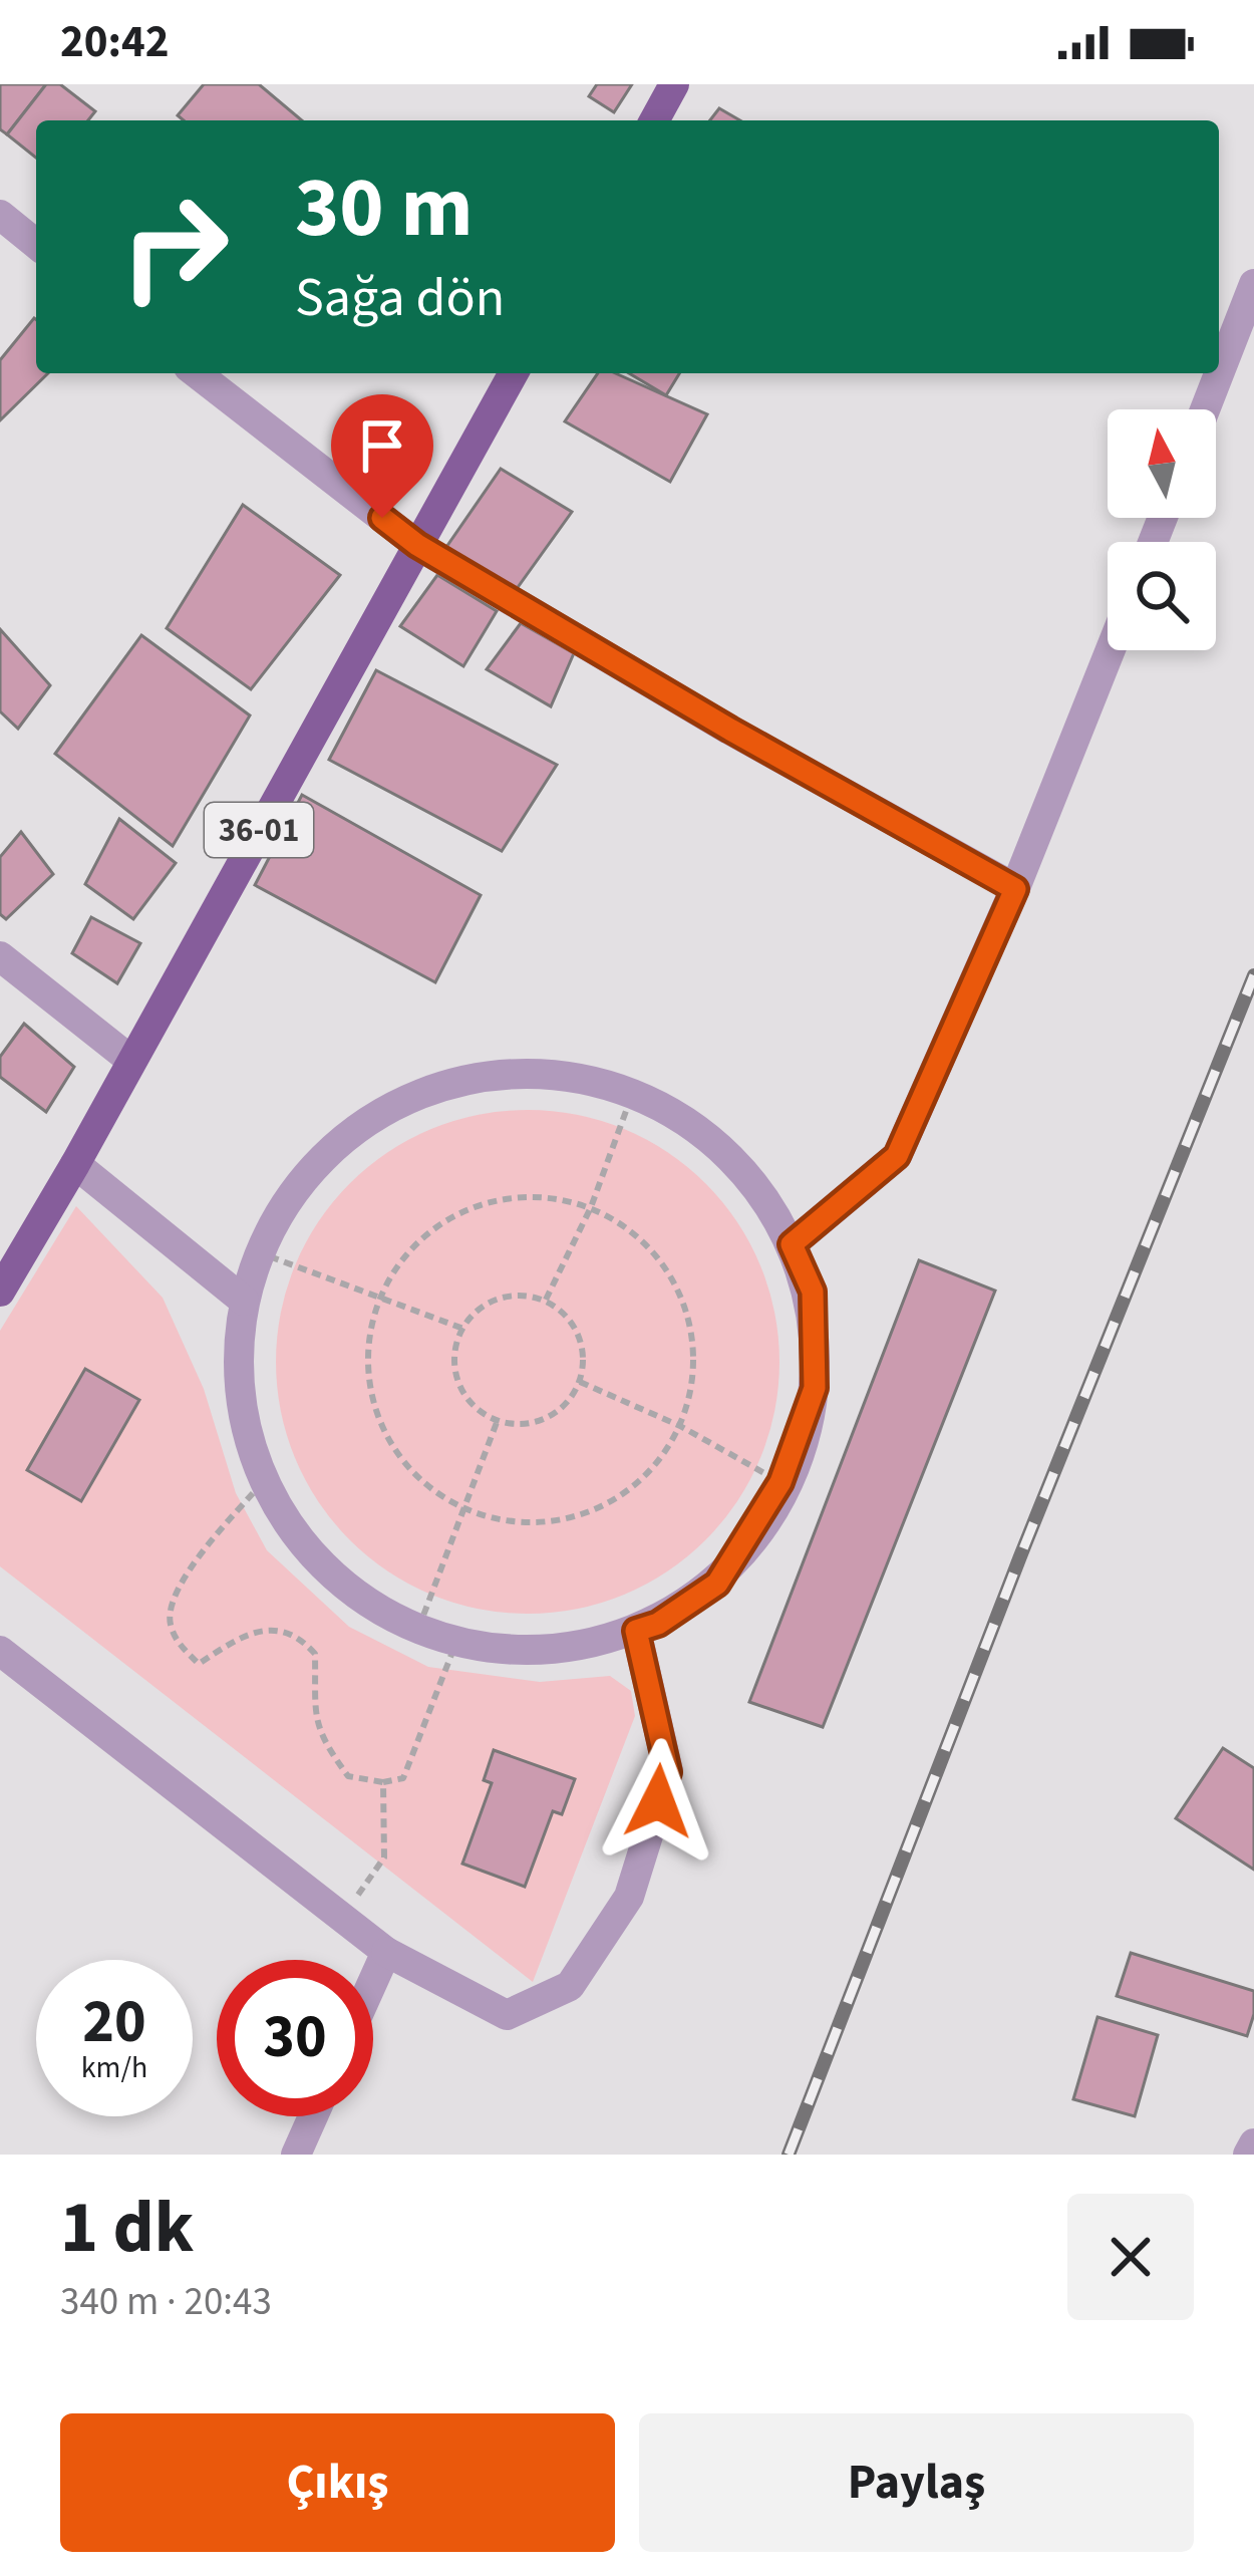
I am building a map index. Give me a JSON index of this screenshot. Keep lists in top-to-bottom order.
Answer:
{
  "streets": {
    "main road": ["36-01"]
  },
  "north": "top",
  "page": {
    "status": "20:42",
    "turn": ["30 m", "Sağa dön"],
    "speed": "20 km/h",
    "limit": "30",
    "heading": ["1 dk", "340 m · 20:43"],
    "buttons": ["Çıkış", "Paylaş"]
  }
}
